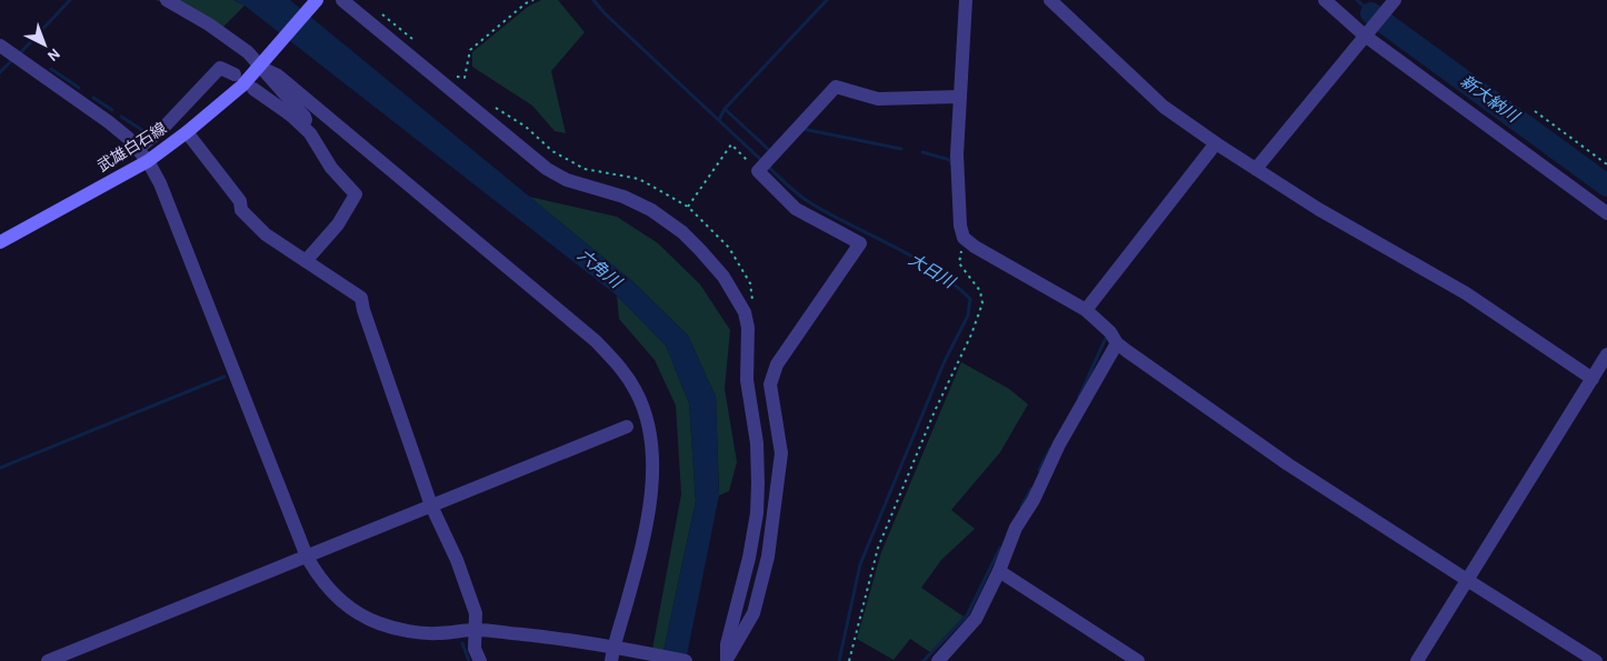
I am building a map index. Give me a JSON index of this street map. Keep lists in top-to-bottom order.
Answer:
{
  "streets": {
    "main road": ["武雄白石線"]
  },
  "water": ["新大納川", "六角川", "大日川"],
  "north": "bottom right"
}
